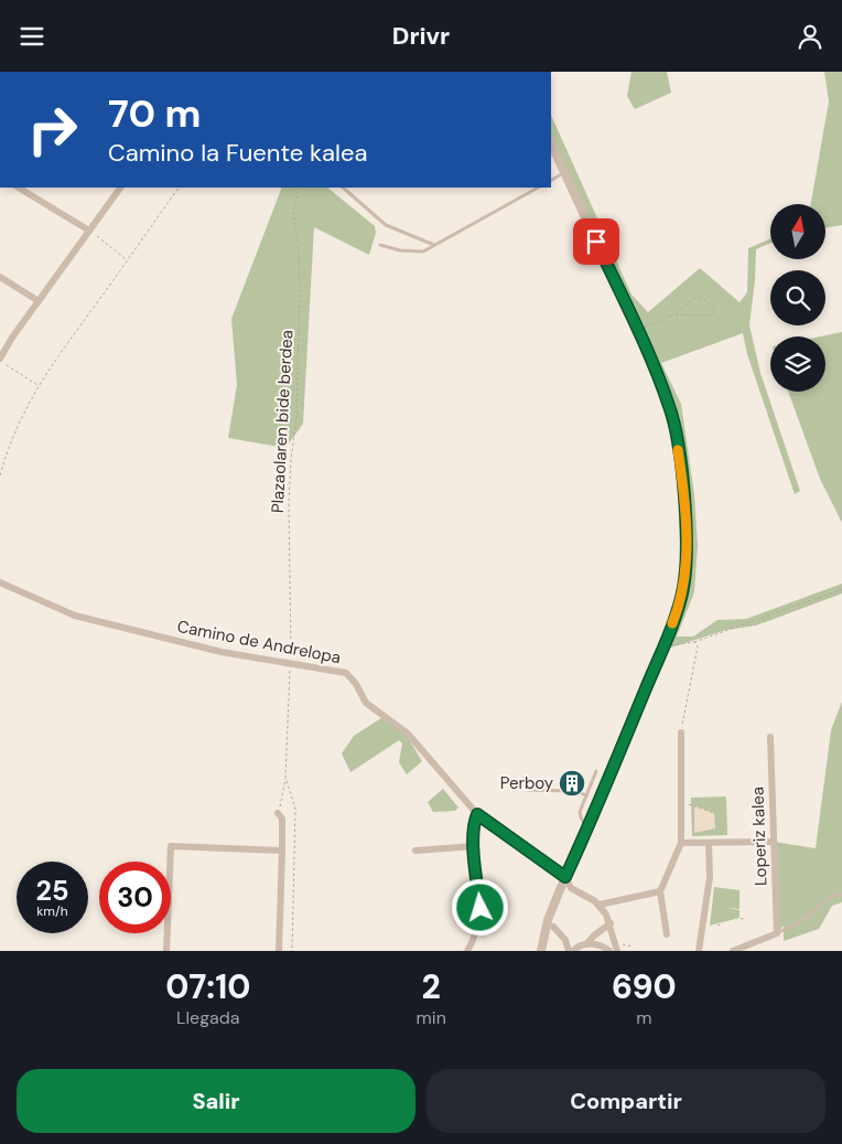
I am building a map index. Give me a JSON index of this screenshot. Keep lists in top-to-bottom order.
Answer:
{
  "streets": {
    "street": ["Camino de Andrelopa", "Loperiz kalea"],
    "path": ["Plazaolaren bide berdea"]
  },
  "places": {
    "building": ["Perboy"]
  },
  "north": "top",
  "page": {
    "header": "Drivr",
    "turn": ["70 m", "Camino la Fuente kalea"],
    "speed": "25 km/h",
    "limit": "30",
    "eta": [
      "07:10",
      "Llegada",
      "2",
      "min",
      "690",
      "m"
    ],
    "buttons": ["Salir", "Compartir"]
  }
}
